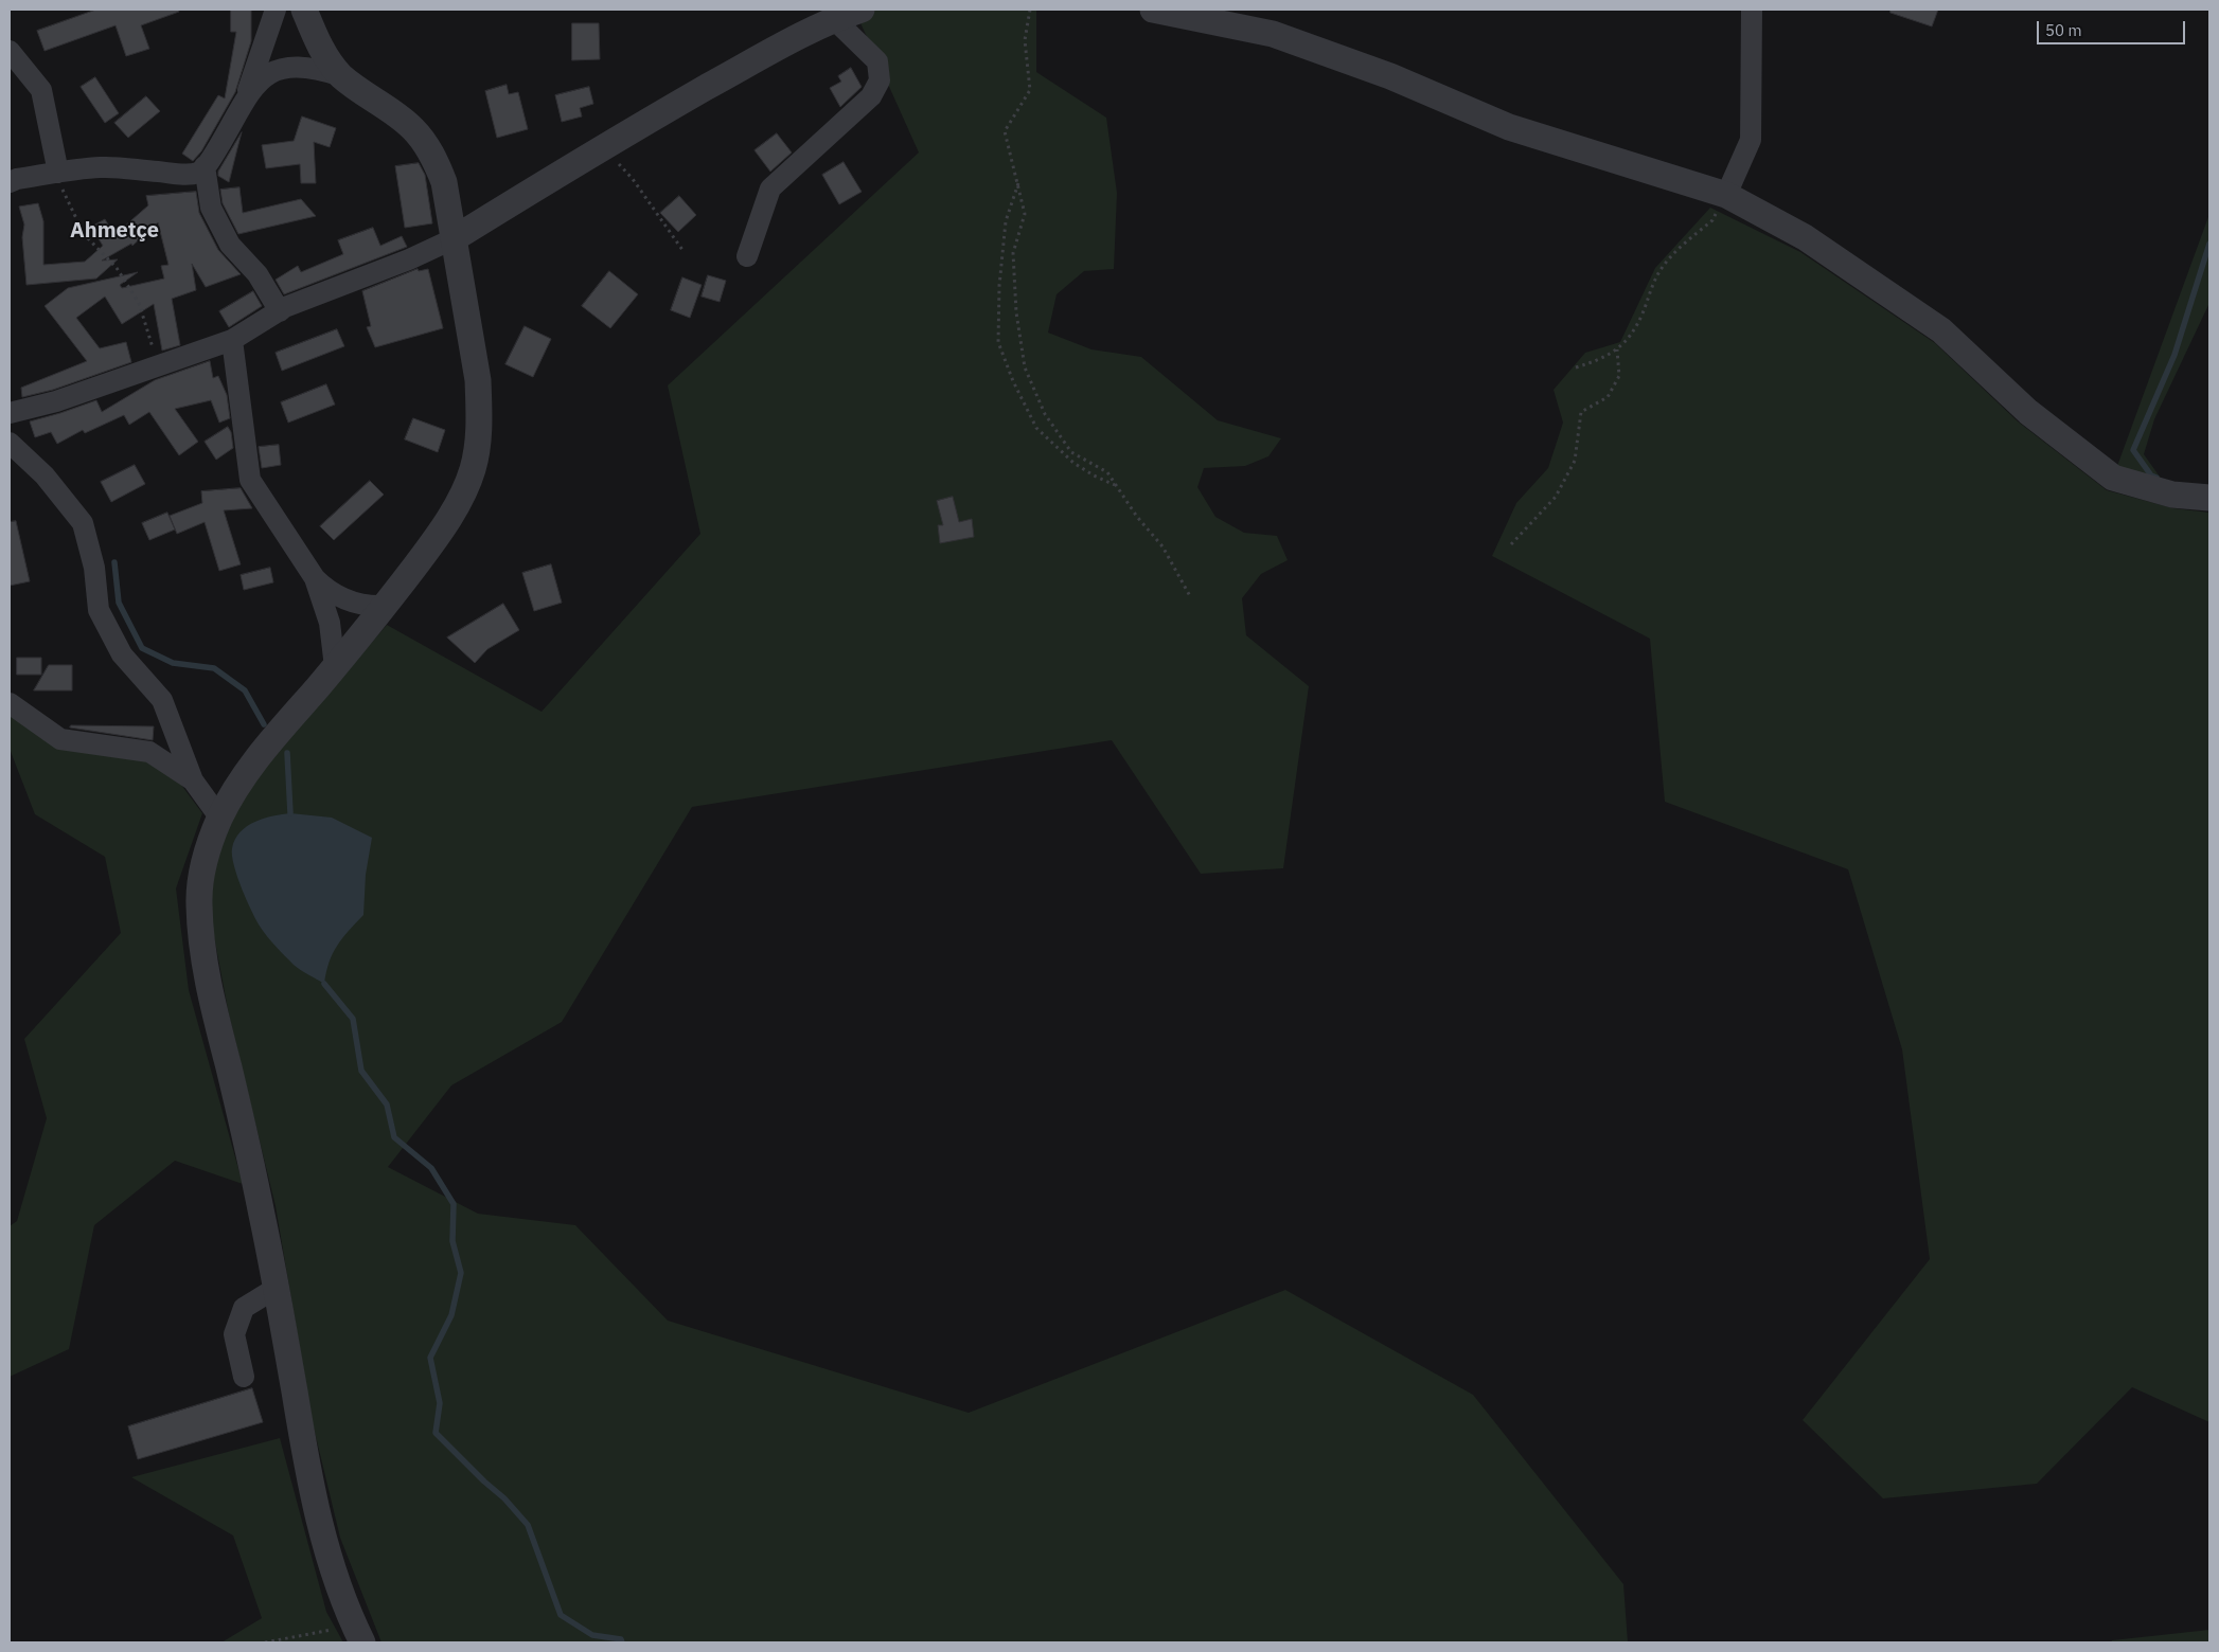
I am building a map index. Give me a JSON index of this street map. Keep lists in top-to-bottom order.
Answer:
{
  "districts": ["Ahmetçe"],
  "scale_bar": "50 m"
}
